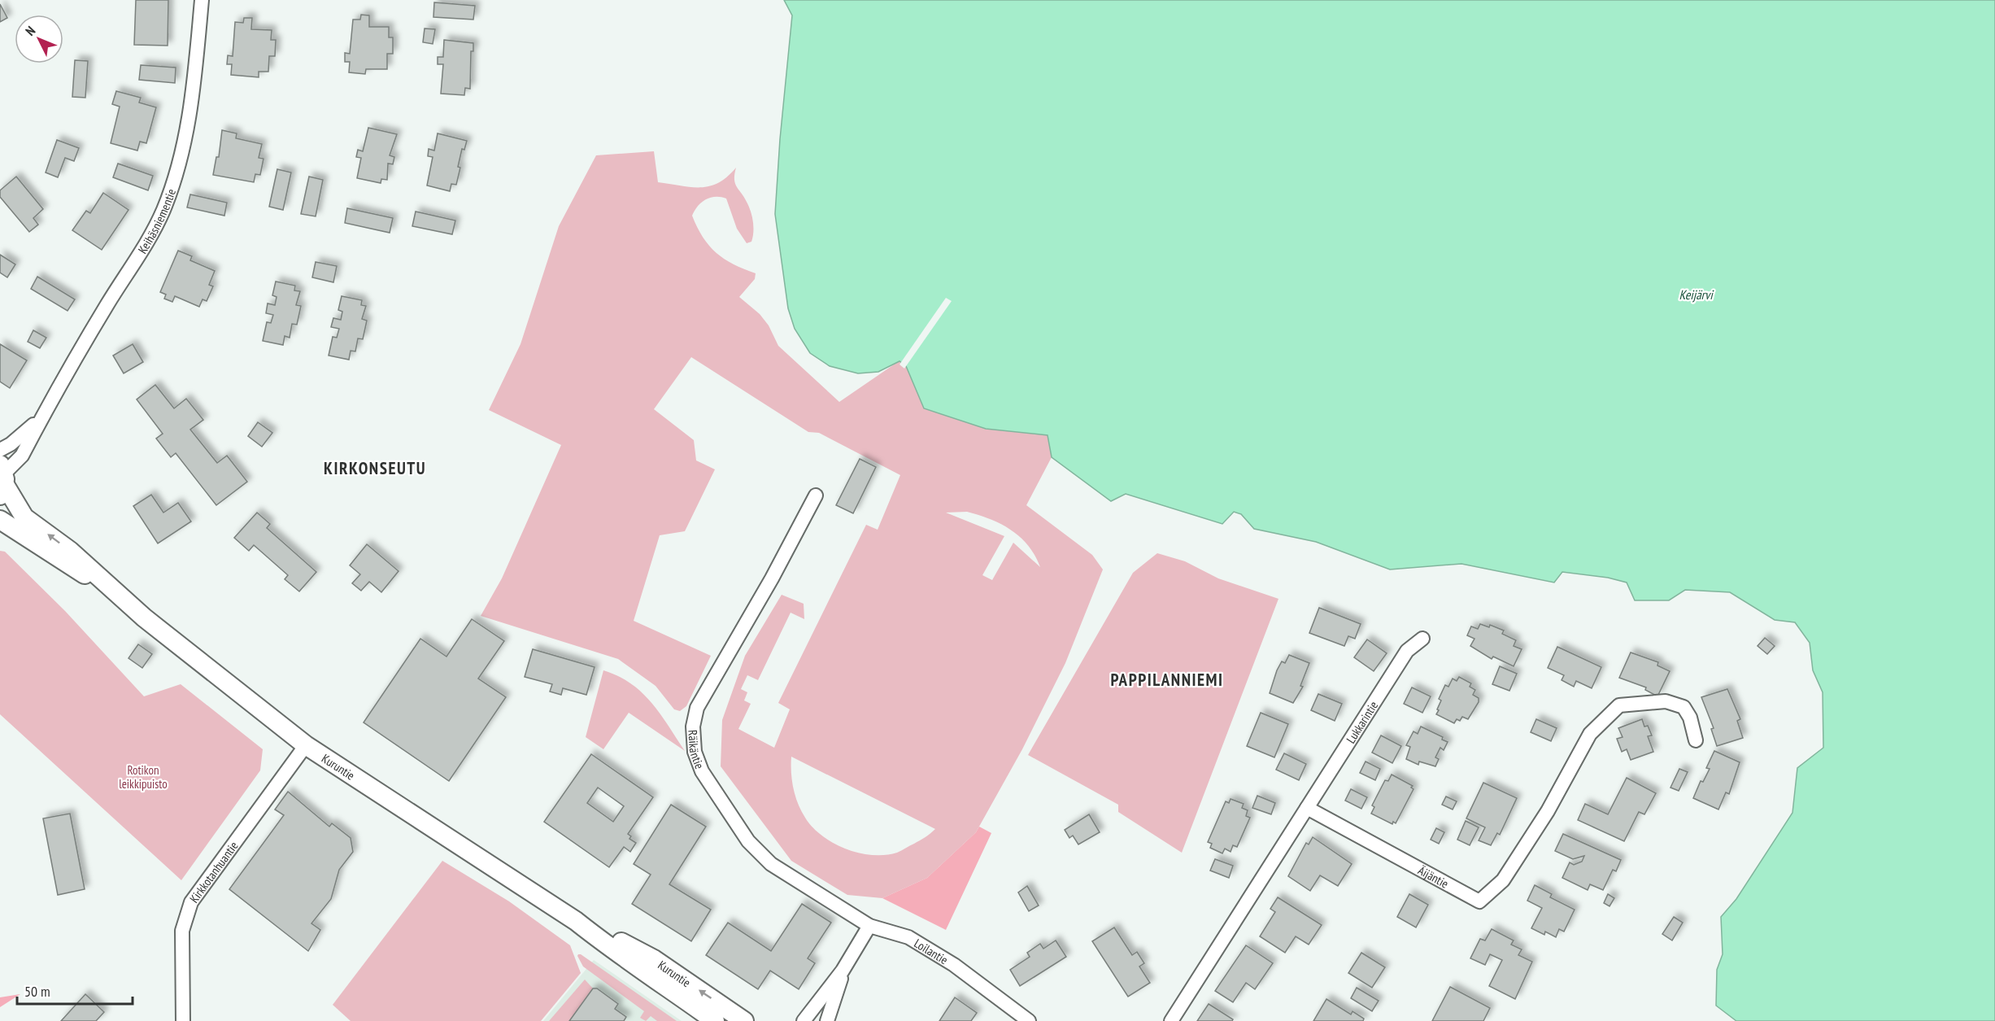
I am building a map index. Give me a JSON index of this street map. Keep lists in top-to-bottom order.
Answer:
{
  "streets": {
    "main road": ["Kuruntie"],
    "street": [
      "Keihäsniementie",
      "Lukkarintie",
      "Räikäntie",
      "Kirkkotanhuantie",
      "Äijäntie",
      "Loilantie"
    ]
  },
  "crossings": [
    ["Keihäsniementie", "Kuruntie"],
    ["Lukkarintie", "Äijäntie"],
    ["Räikäntie", "Loilantie"],
    ["Kuruntie", "Kirkkotanhuantie"]
  ],
  "districts": ["KIRKONSEUTU", "PAPPILANNIEMI"],
  "water": ["Keijärvi"],
  "parks": ["Rotikon leikkipuisto"],
  "scale_bar": "50 m",
  "north": "top left"
}
